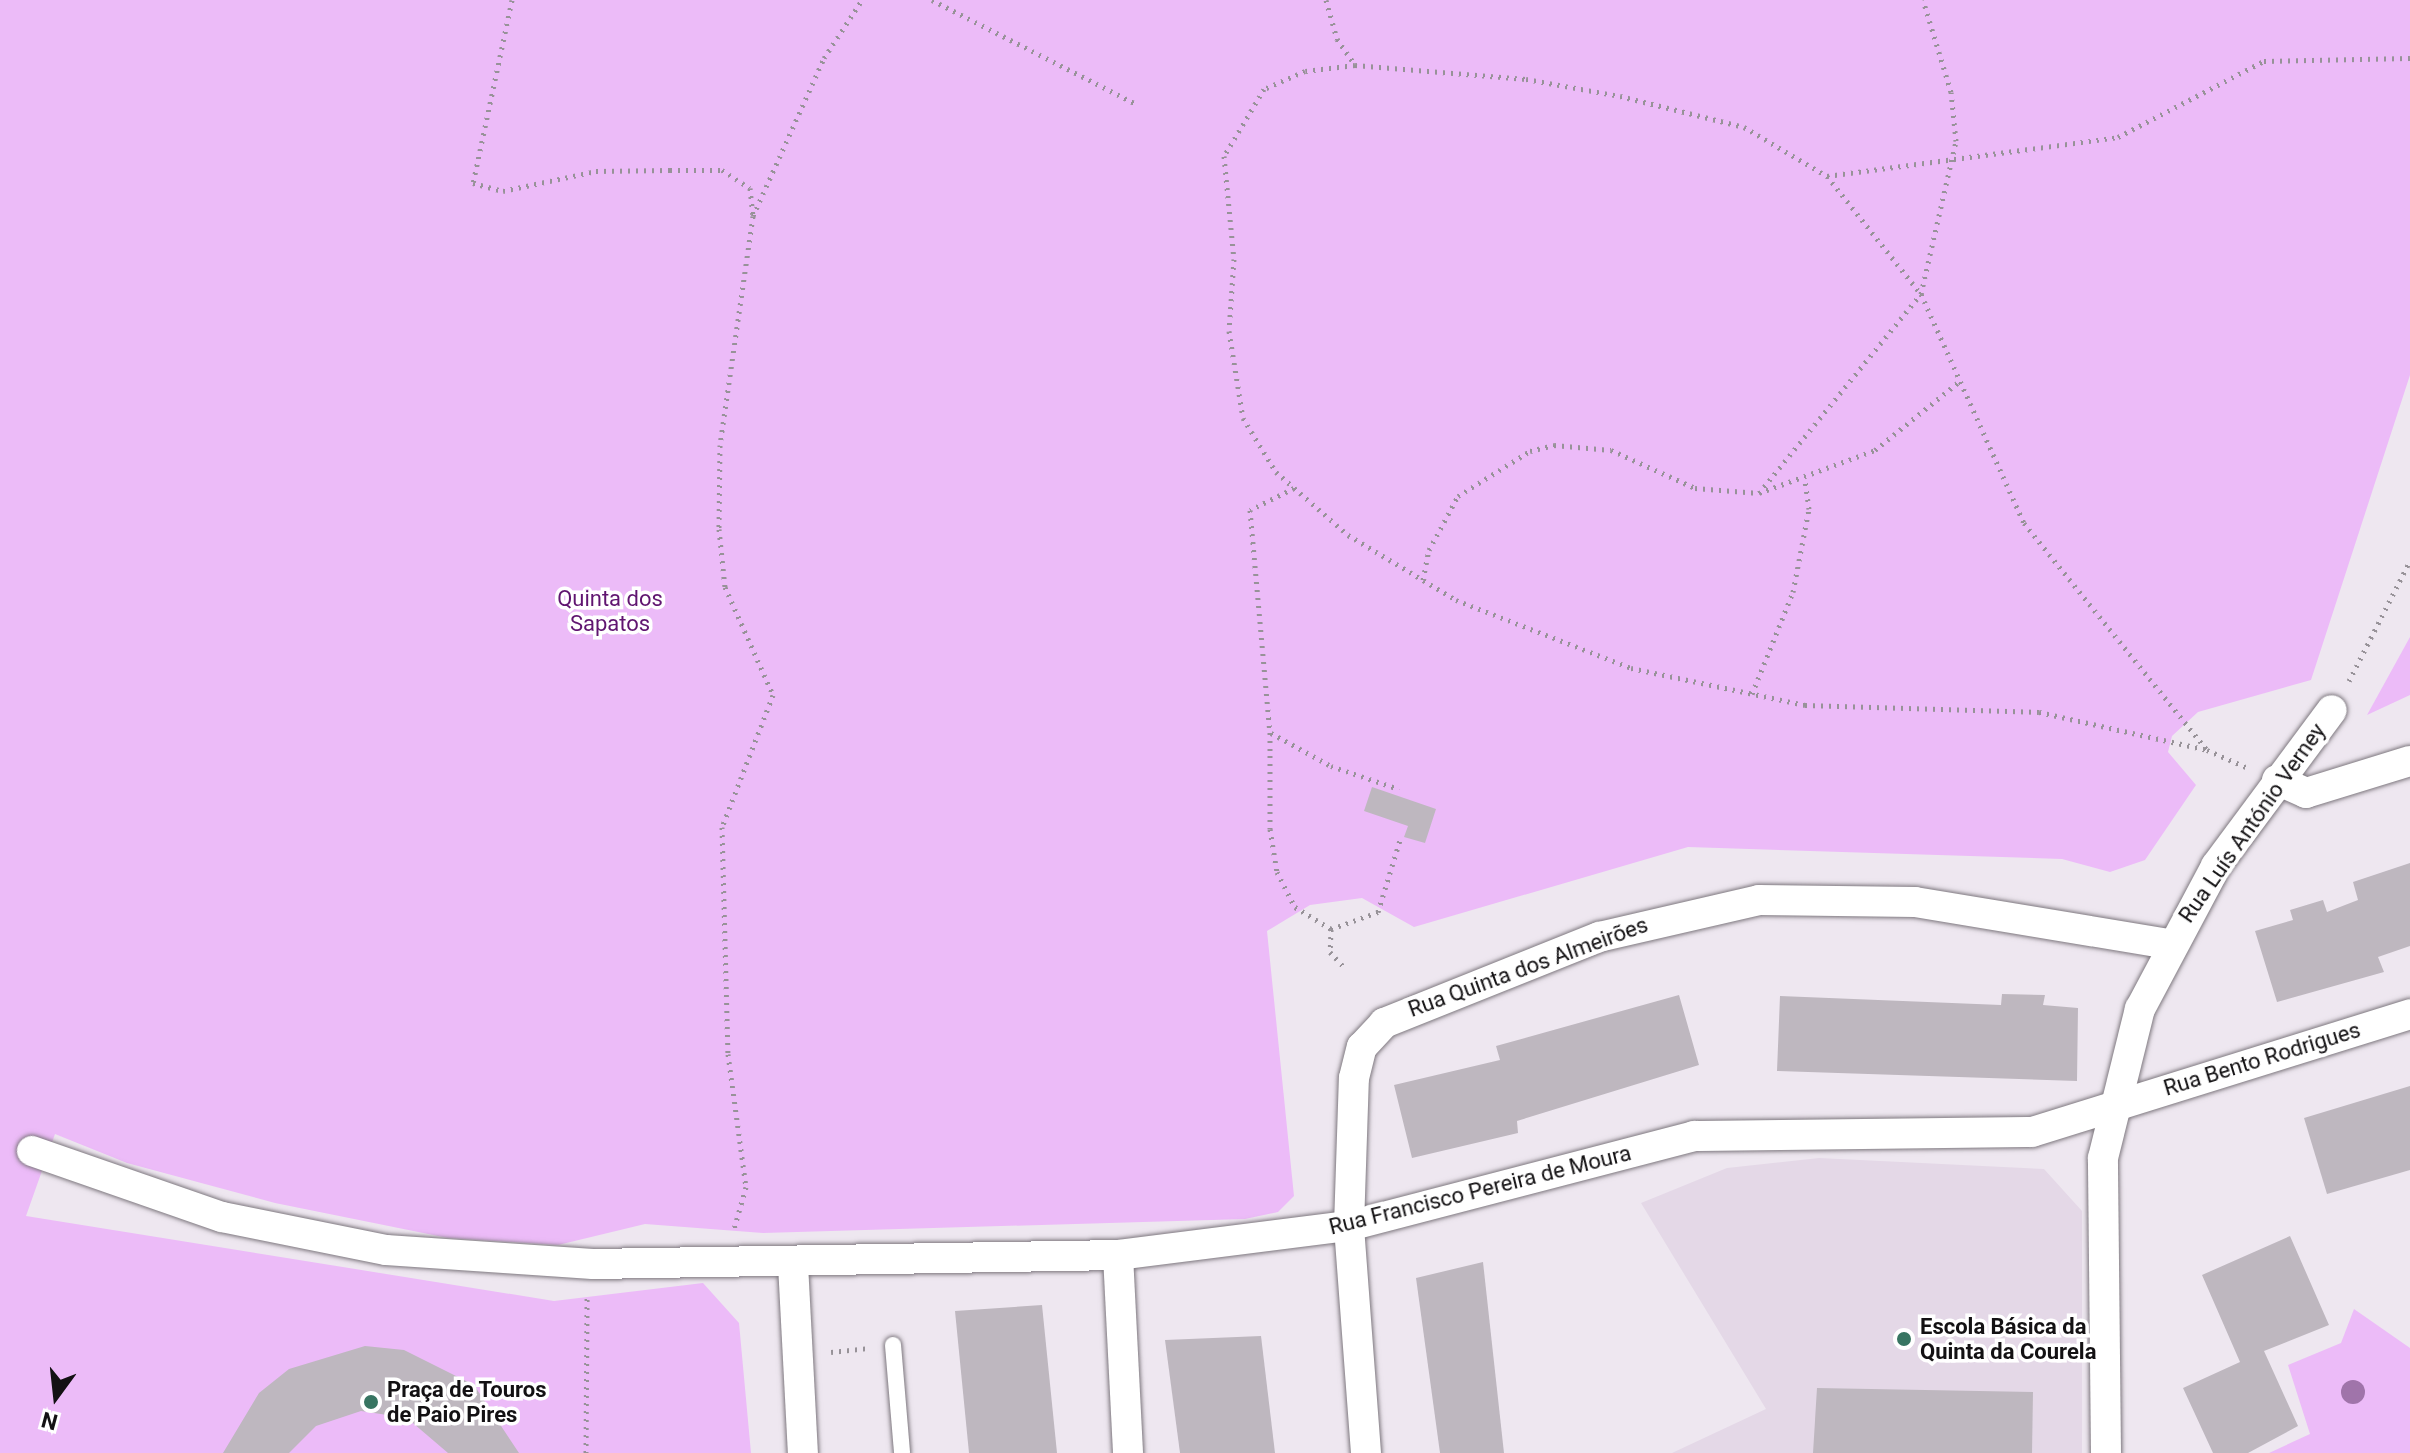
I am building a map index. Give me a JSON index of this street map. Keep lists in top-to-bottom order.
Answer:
{
  "streets": {
    "street": [
      "Rua Luís António Verney",
      "Rua Quinta dos Almeirões",
      "Rua Bento Rodrigues",
      "Rua Francisco Pereira de Moura"
    ]
  },
  "crossings": [
    ["Rua Luís António Verney", "Rua Quinta dos Almeirões"],
    ["Rua Luís António Verney", "Rua Bento Rodrigues"],
    ["Rua Luís António Verney", "Rua Francisco Pereira de Moura"],
    ["Rua Quinta dos Almeirões", "Rua Francisco Pereira de Moura"],
    ["Rua Bento Rodrigues", "Rua Francisco Pereira de Moura"]
  ],
  "parks": ["Quinta dos Sapatos"],
  "places": ["Escola Básica da Quinta da Courela", "Praça de Touros de Paio Pires"],
  "north": "bottom"
}
